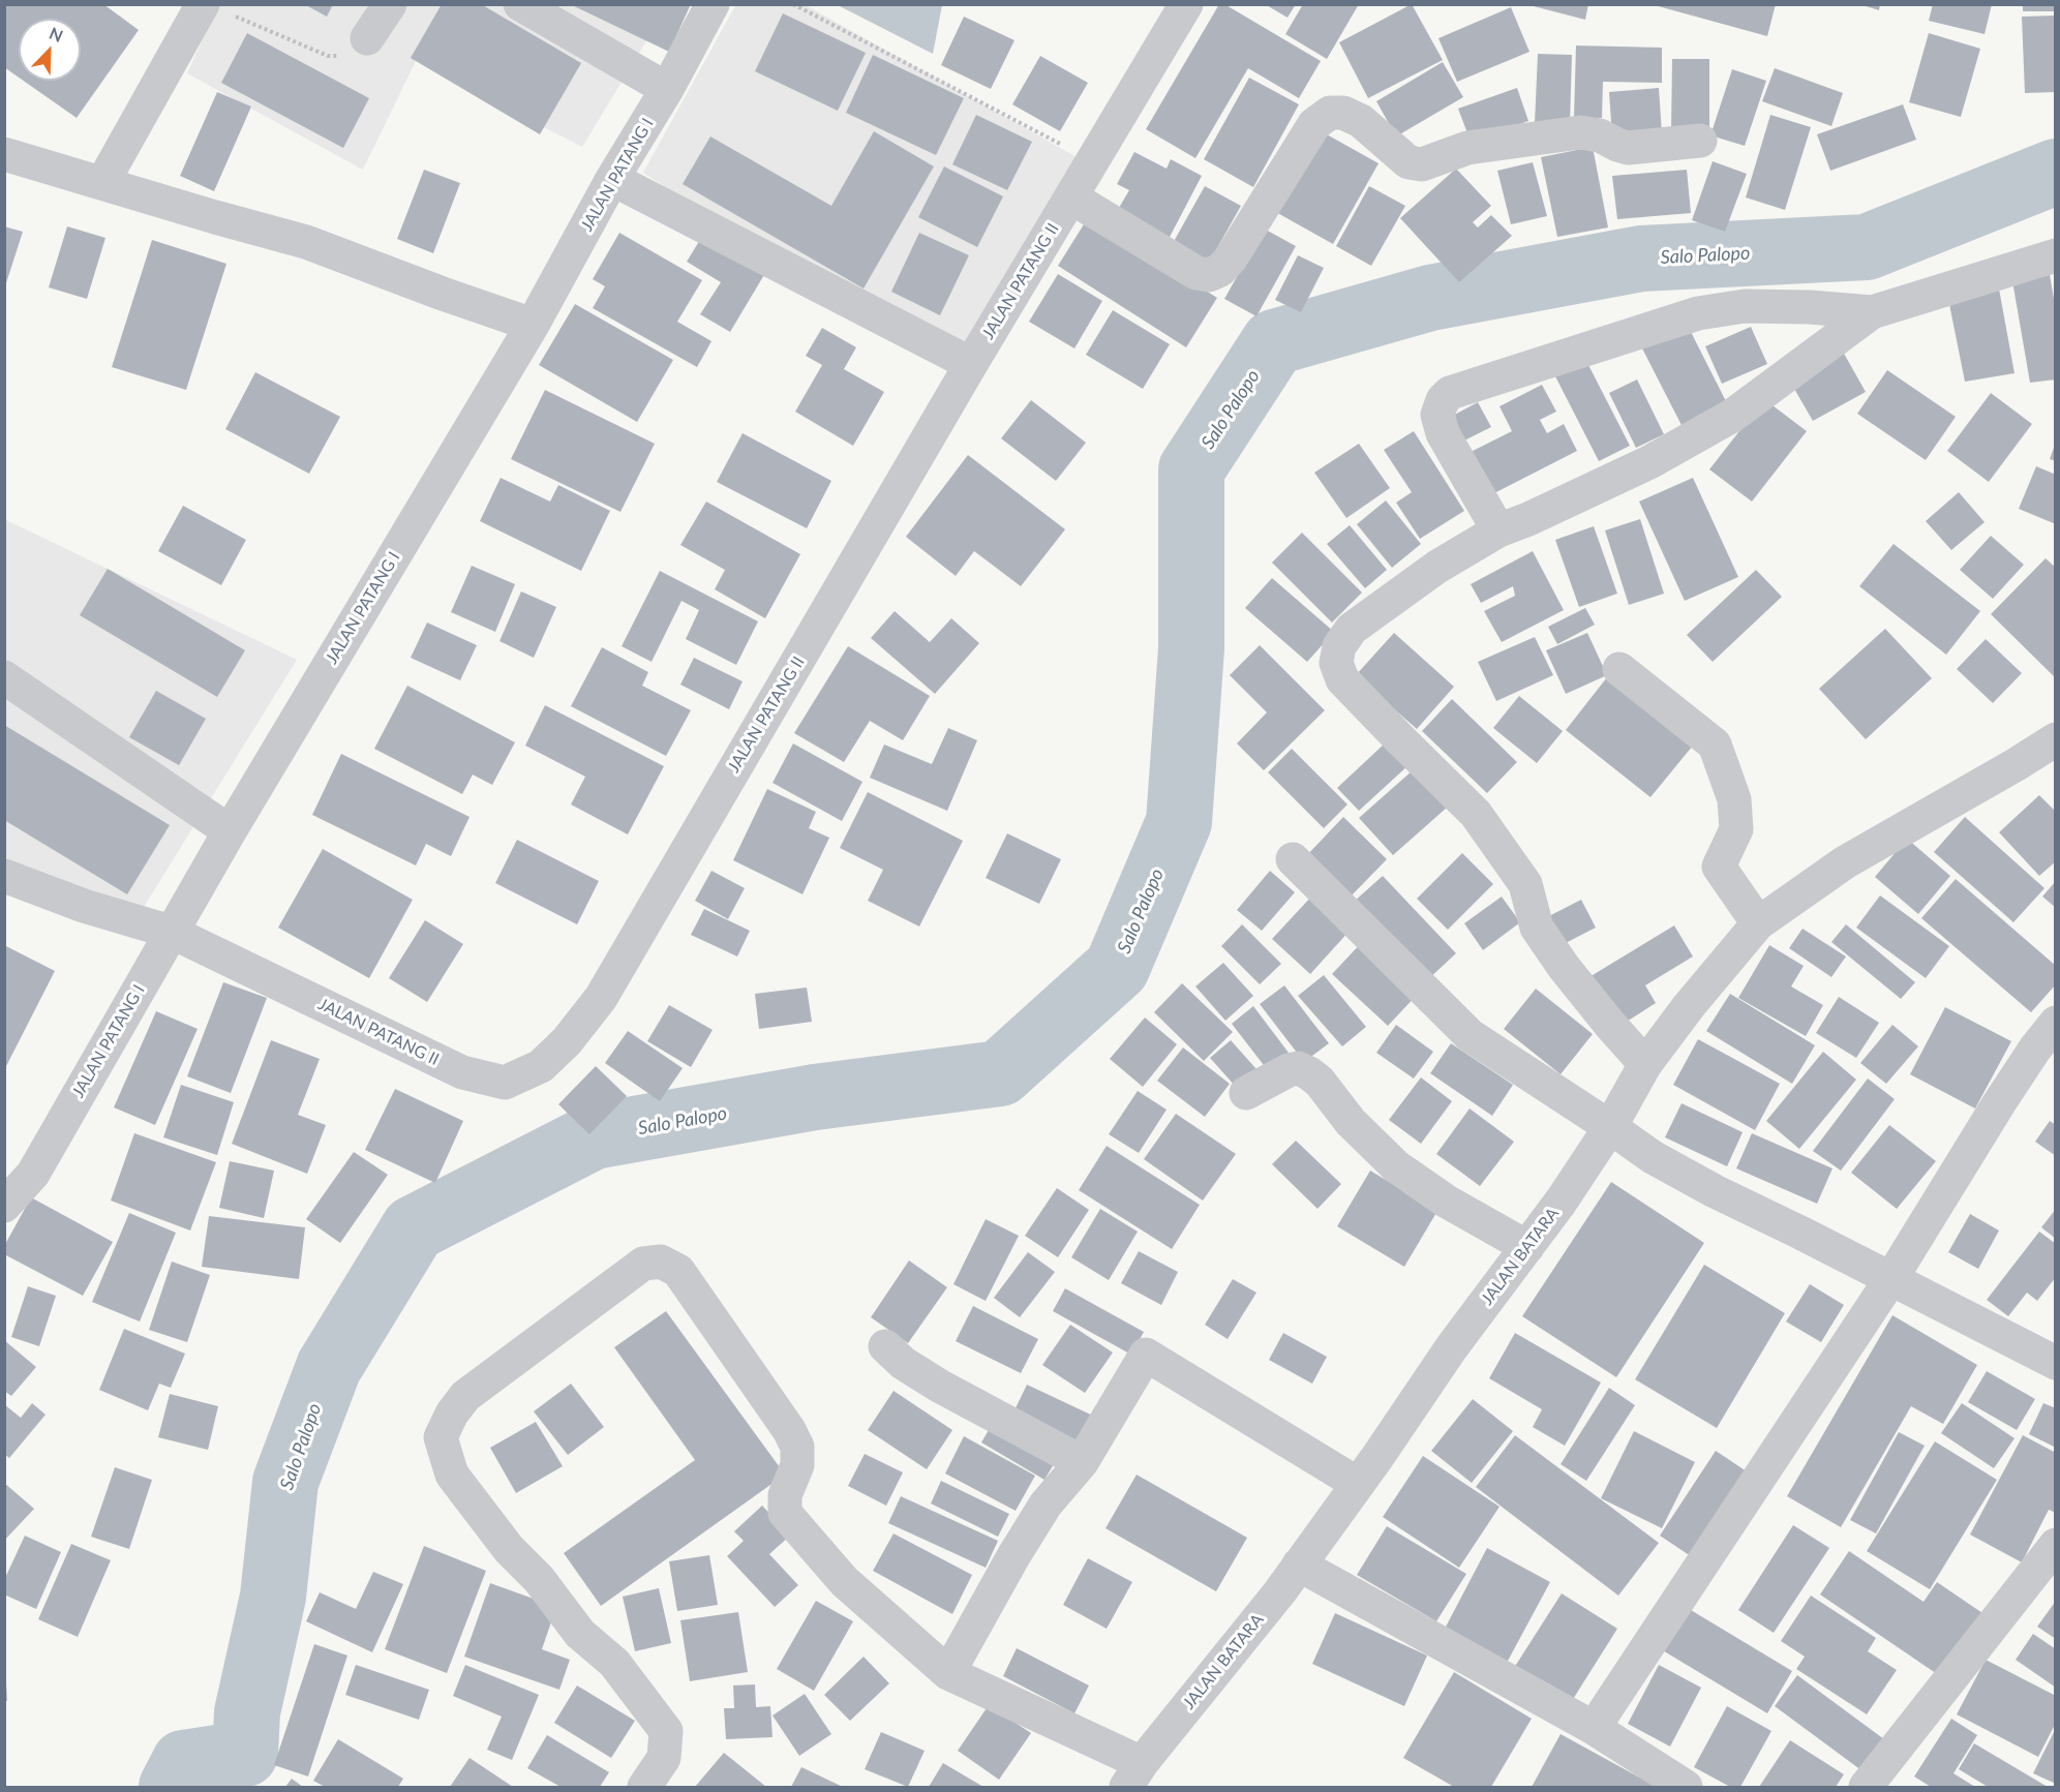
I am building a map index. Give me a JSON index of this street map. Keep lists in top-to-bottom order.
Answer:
{
  "streets": {
    "street": ["JALAN PATANG I", "JALAN PATANG II", "JALAN BATARA"]
  },
  "crossings": [
    ["JALAN PATANG I", "JALAN PATANG II"]
  ],
  "water": ["Salo Palopo"],
  "north": "top right"
}
